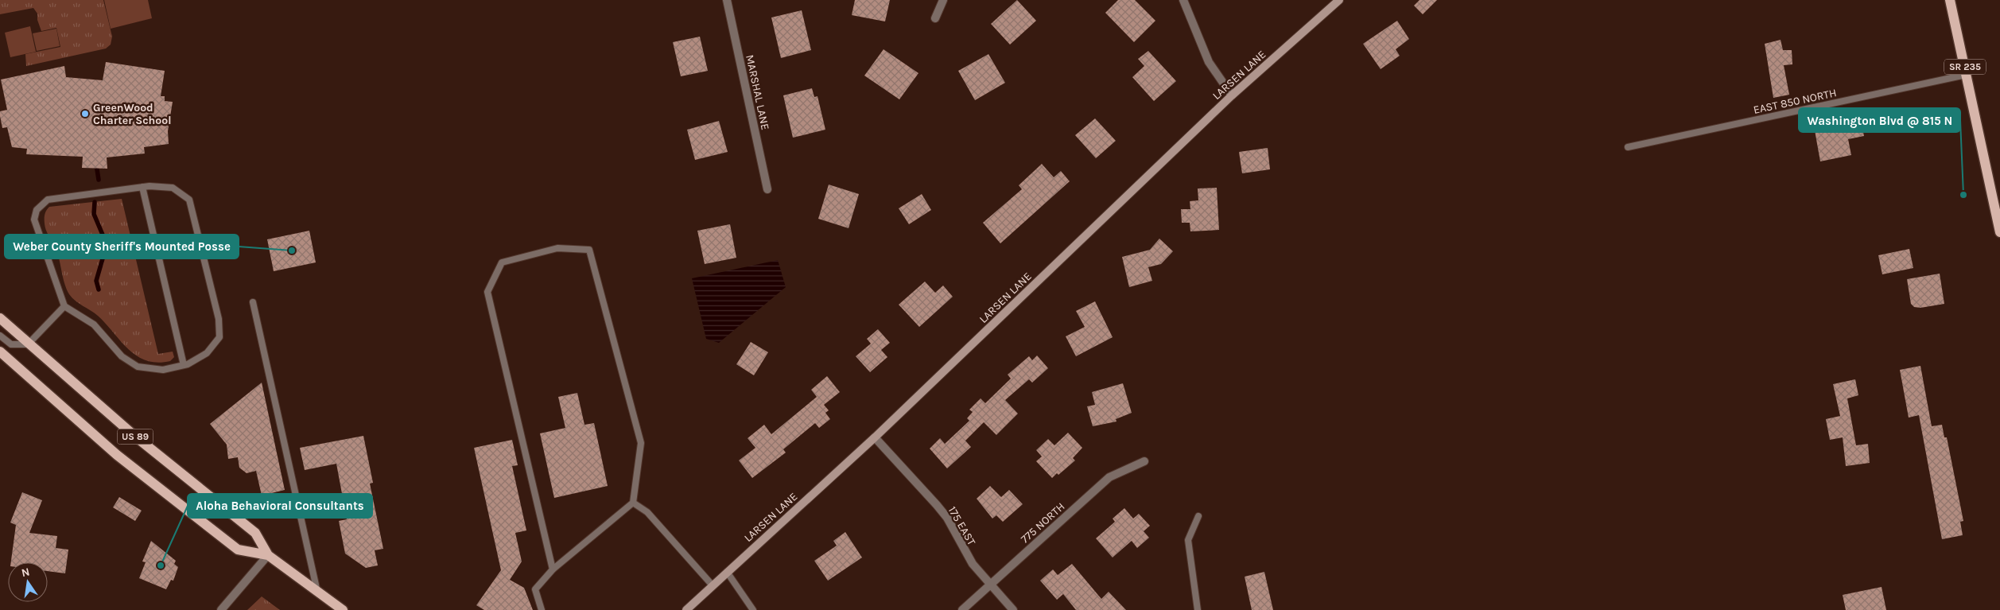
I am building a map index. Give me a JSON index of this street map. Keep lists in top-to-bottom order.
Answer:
{
  "streets": {
    "main road": ["SR 235", "LARSEN LANE", "US 89"],
    "street": ["MARSHAL LANE", "775 NORTH", "175 EAST"],
    "lane": ["EAST 850 NORTH"]
  },
  "crossings": [
    ["SR 235", "EAST 850 NORTH"],
    ["LARSEN LANE", "175 EAST"],
    ["775 NORTH", "175 EAST"]
  ],
  "places": [
    "GreenWood Charter School",
    "Washington Blvd @ 815 N",
    "Weber County Sheriff's Mounted Posse",
    "Aloha Behavioral Consultants"
  ],
  "north": "top"
}
